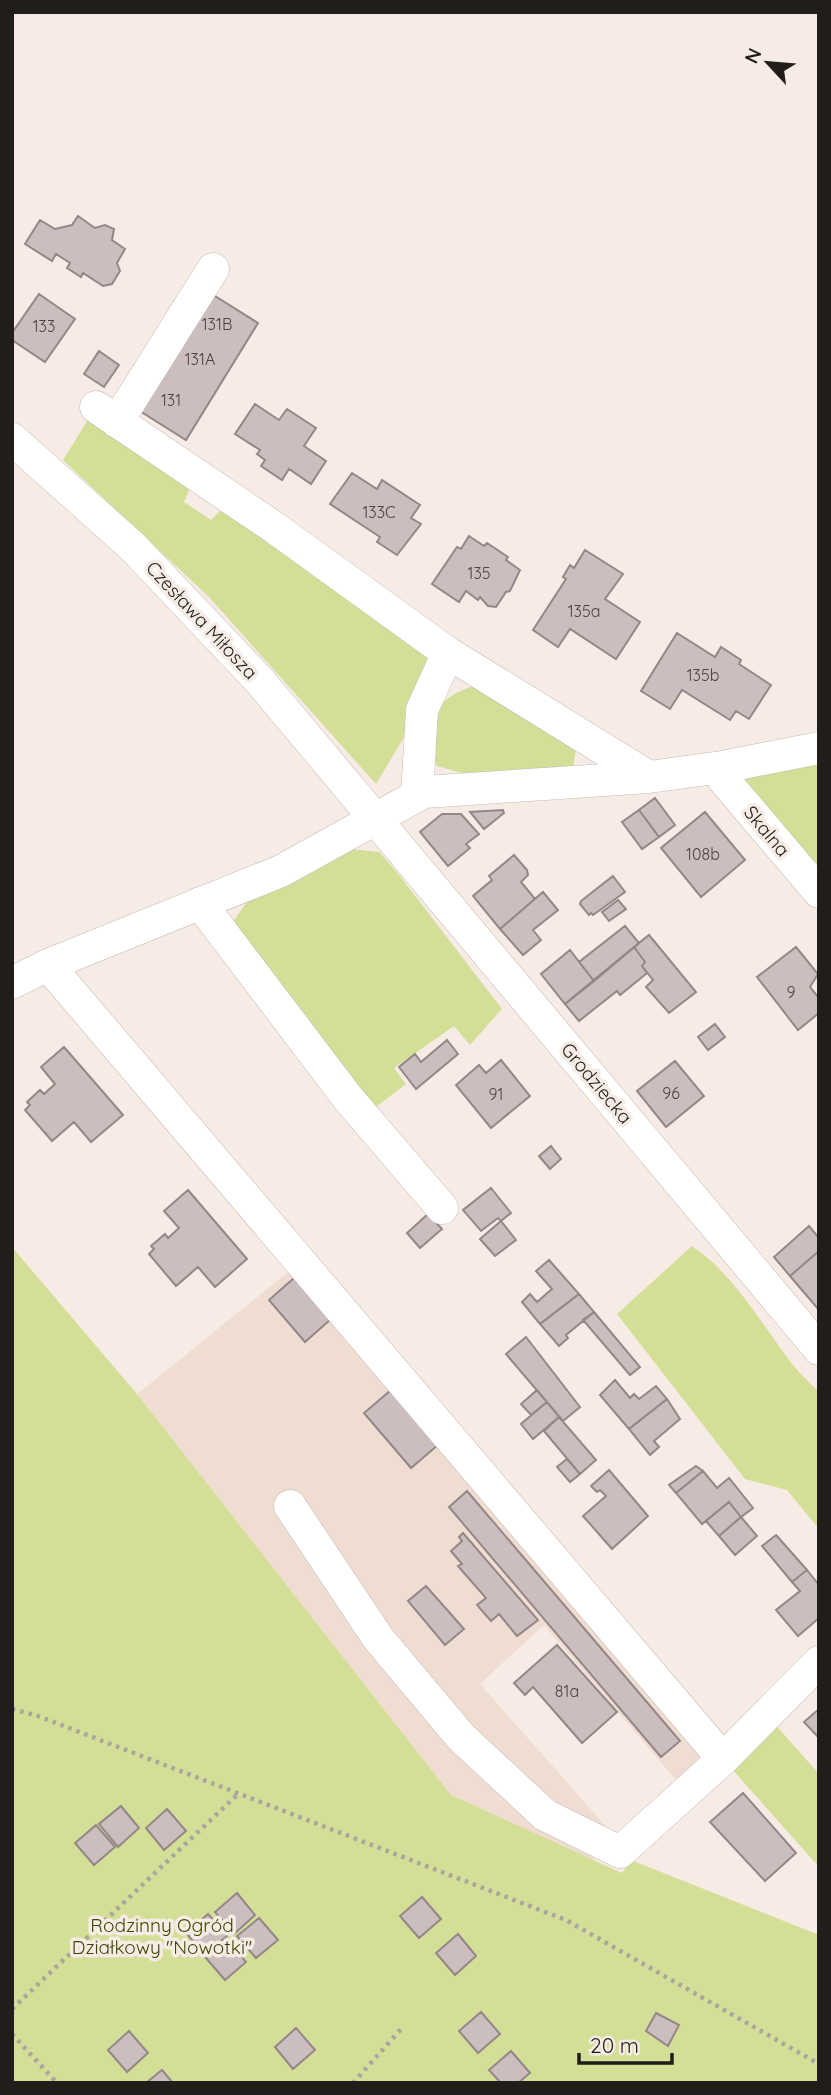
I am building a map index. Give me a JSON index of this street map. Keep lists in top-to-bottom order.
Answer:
{
  "streets": {
    "street": ["Czesława Miłosza", "Skalna", "Grodziecka"]
  },
  "crossings": [
    ["Czesława Miłosza", "Grodziecka"]
  ],
  "parks": ["Rodzinny Ogród Działkowy \"Nowotki\""],
  "house_numbers": [
    "131B",
    "133",
    "131A",
    "131",
    "133C",
    "135",
    "135a",
    "135b",
    "108b",
    "9",
    "96",
    "91",
    "81a"
  ],
  "scale_bar": "20 m",
  "north": "top left"
}
